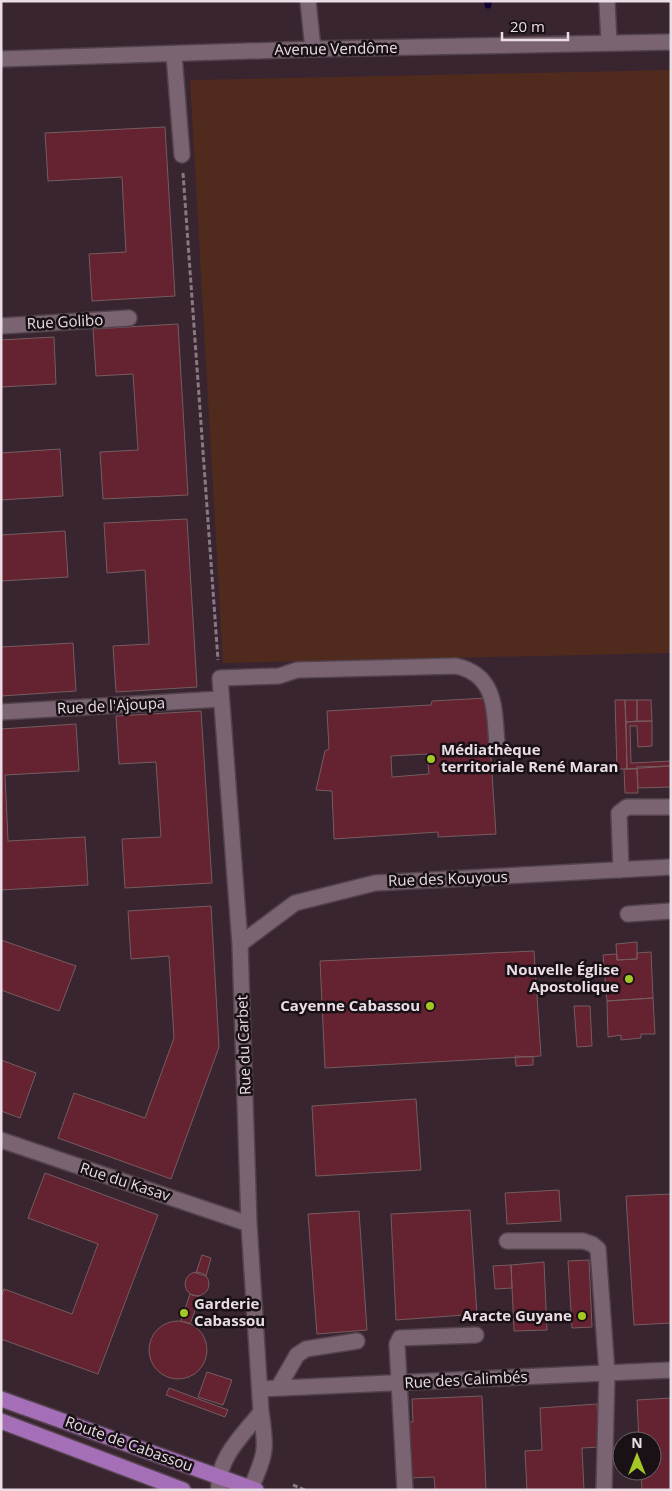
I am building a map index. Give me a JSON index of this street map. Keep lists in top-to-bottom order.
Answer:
{
  "streets": {
    "main road": ["Route de Cabassou"],
    "street": [
      "Avenue Vendôme",
      "Rue Golibo",
      "Rue de l'Ajoupa",
      "Rue des Kouyous",
      "Rue du Carbet",
      "Rue du Kasav",
      "Rue des Calimbés"
    ]
  },
  "crossings": [
    ["Rue de l'Ajoupa", "Rue du Carbet"],
    ["Rue des Kouyous", "Rue du Carbet"],
    ["Rue du Carbet", "Rue du Kasav"],
    ["Rue du Carbet", "Rue des Calimbés"],
    ["Rue du Carbet", "Route de Cabassou"]
  ],
  "places": [
    "Médiathèque territoriale René Maran",
    "Nouvelle Église Apostolique",
    "Cayenne Cabassou",
    "Garderie Cabassou",
    "Aracte Guyane"
  ],
  "scale_bar": "20 m",
  "north": "top"
}
